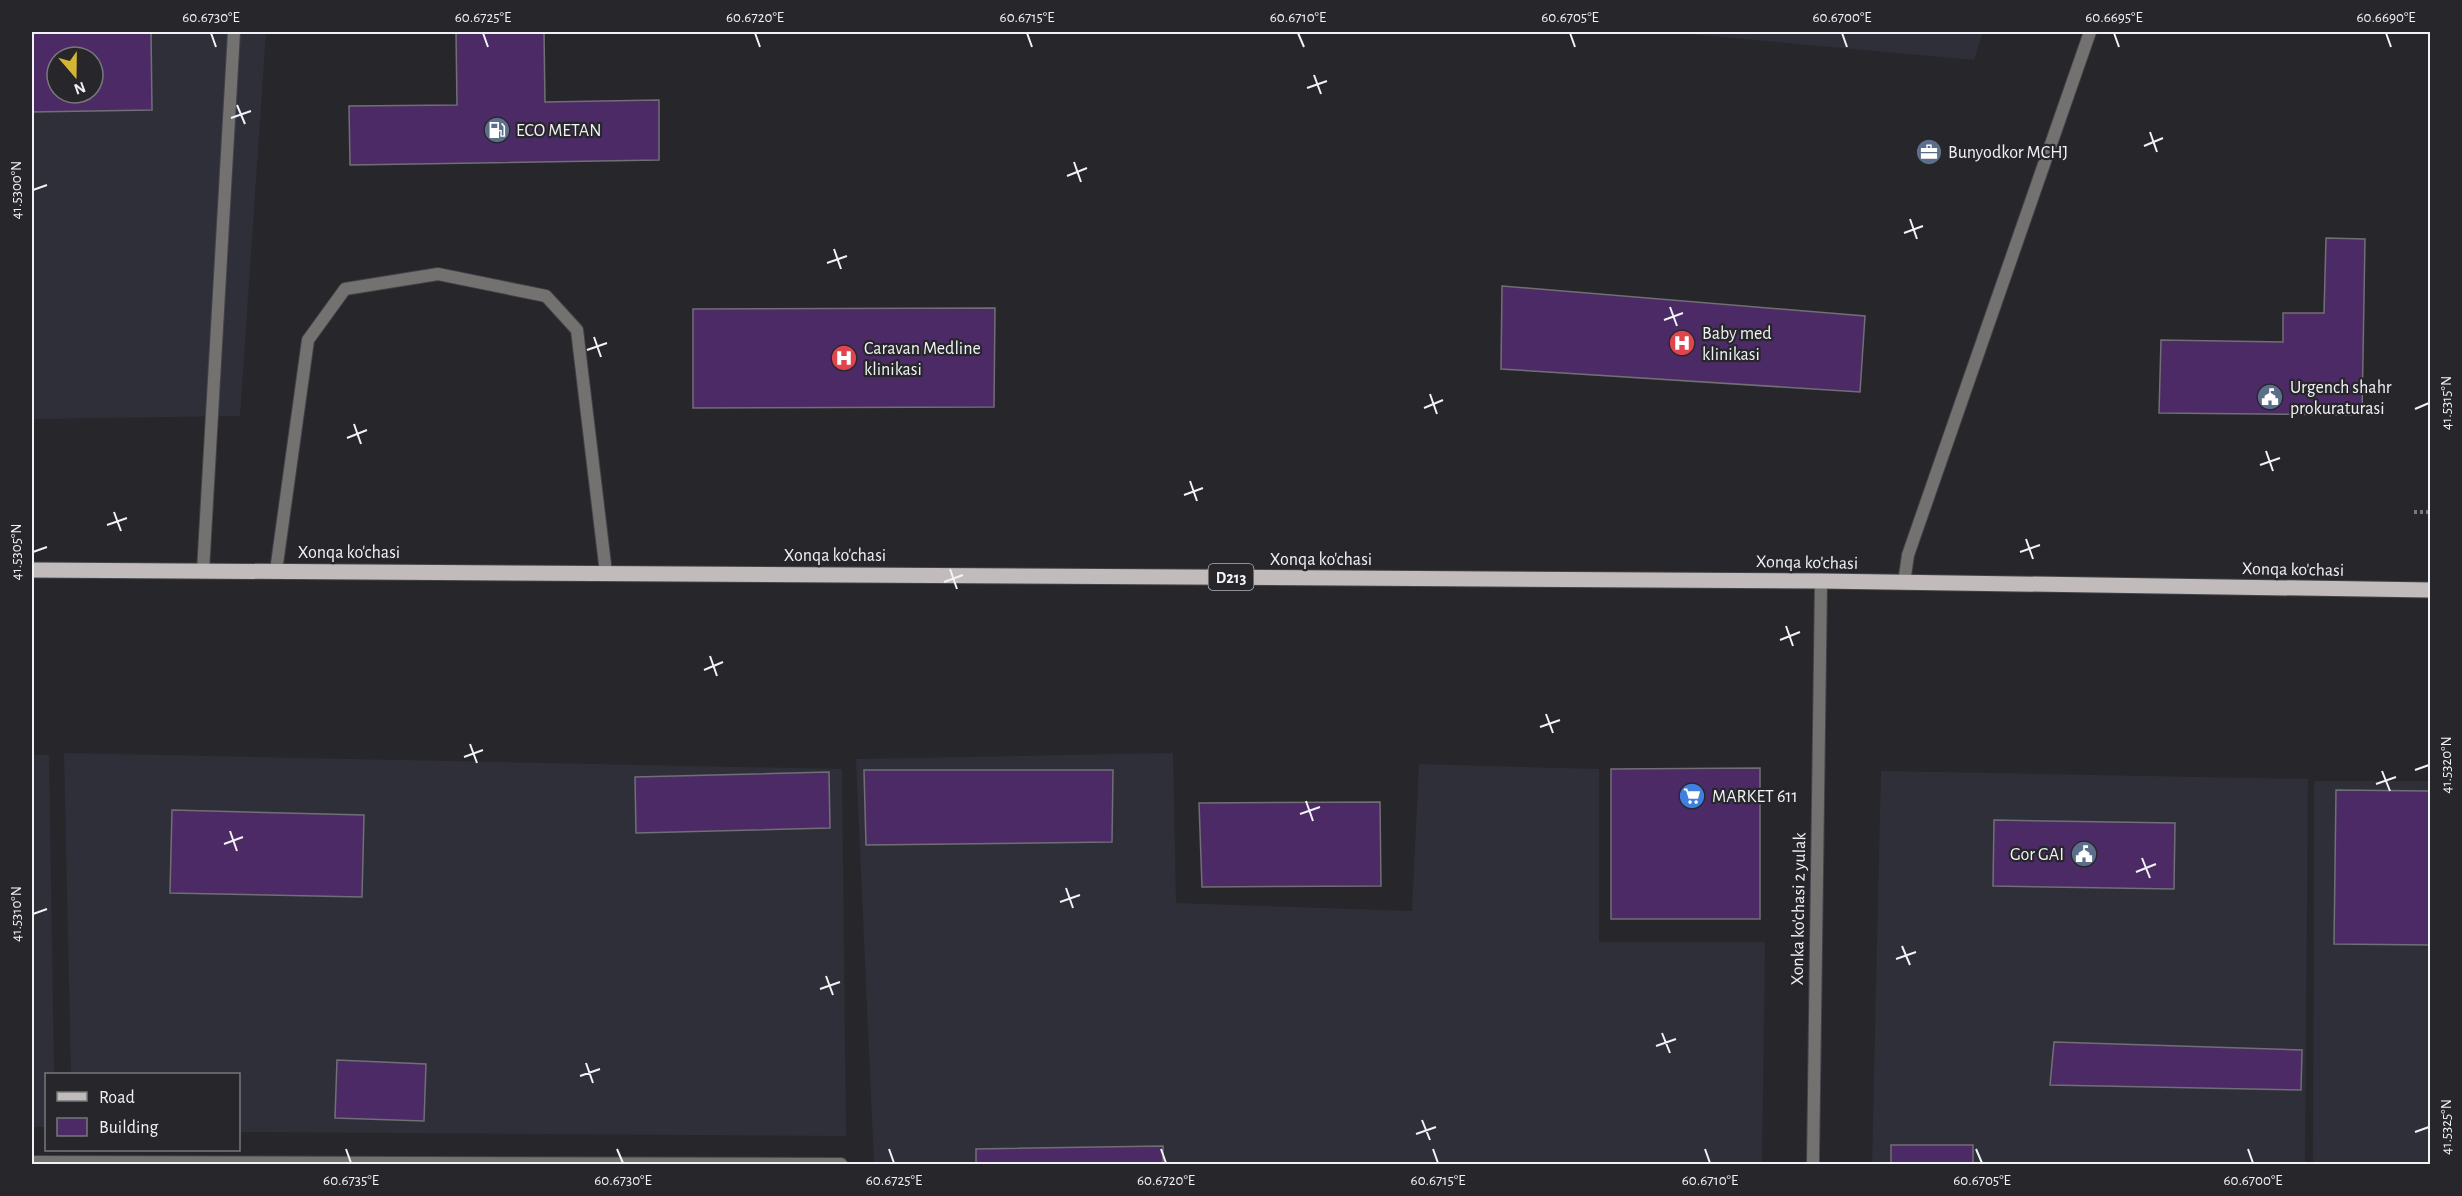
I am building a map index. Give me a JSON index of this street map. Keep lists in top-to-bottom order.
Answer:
{
  "streets": {
    "main road": ["Xonqa ko'chasi", "D213"],
    "street": ["Xonka ko'chasi 2 yulak"]
  },
  "crossings": [
    ["Xonqa ko'chasi", "Xonka ko'chasi 2 yulak"]
  ],
  "places": {
    "fuel station": ["ECO METAN"],
    "office": ["Bunyodkor MCHJ"],
    "hospital": ["Baby med klinikasi", "Caravan Medline klinikasi"],
    "public building": ["Urgench shahr prokuraturasi", "Gor GAI"],
    "supermarket": ["MARKET 611"]
  },
  "legend": ["Road", "Building"],
  "north": "bottom",
  "coordinates": [
    "60.6730°E",
    "60.6725°E",
    "60.6720°E",
    "60.6715°E",
    "60.6710°E",
    "60.6705°E",
    "60.6700°E",
    "60.6695°E",
    "60.6690°E",
    "41.5300°N",
    "41.5315°N",
    "41.5305°N",
    "41.5320°N",
    "41.5310°N",
    "41.5325°N",
    "60.6735°E"
  ]
}
